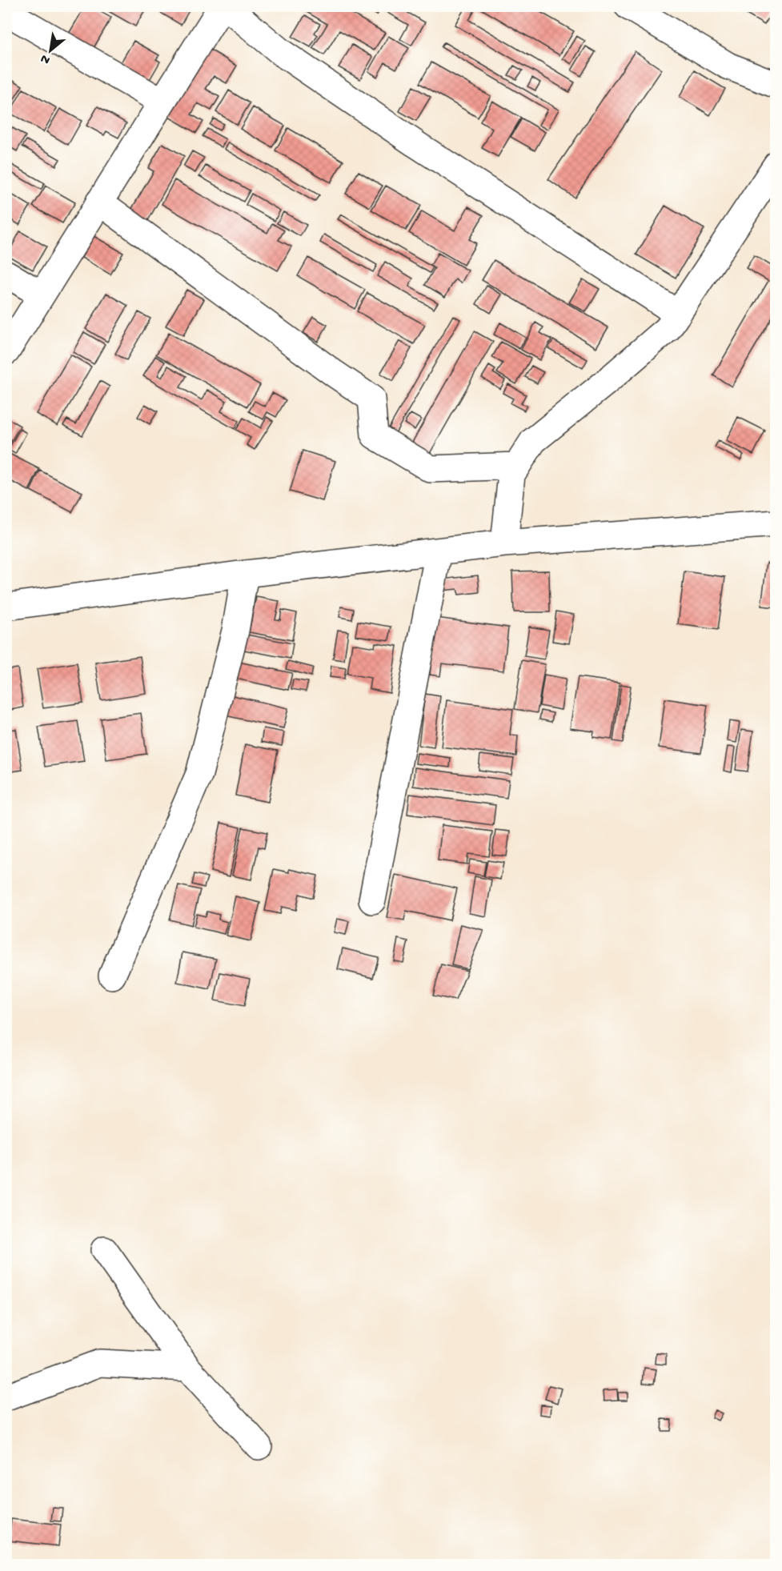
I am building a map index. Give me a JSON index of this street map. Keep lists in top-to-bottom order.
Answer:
{
  "north": "bottom left"
}
